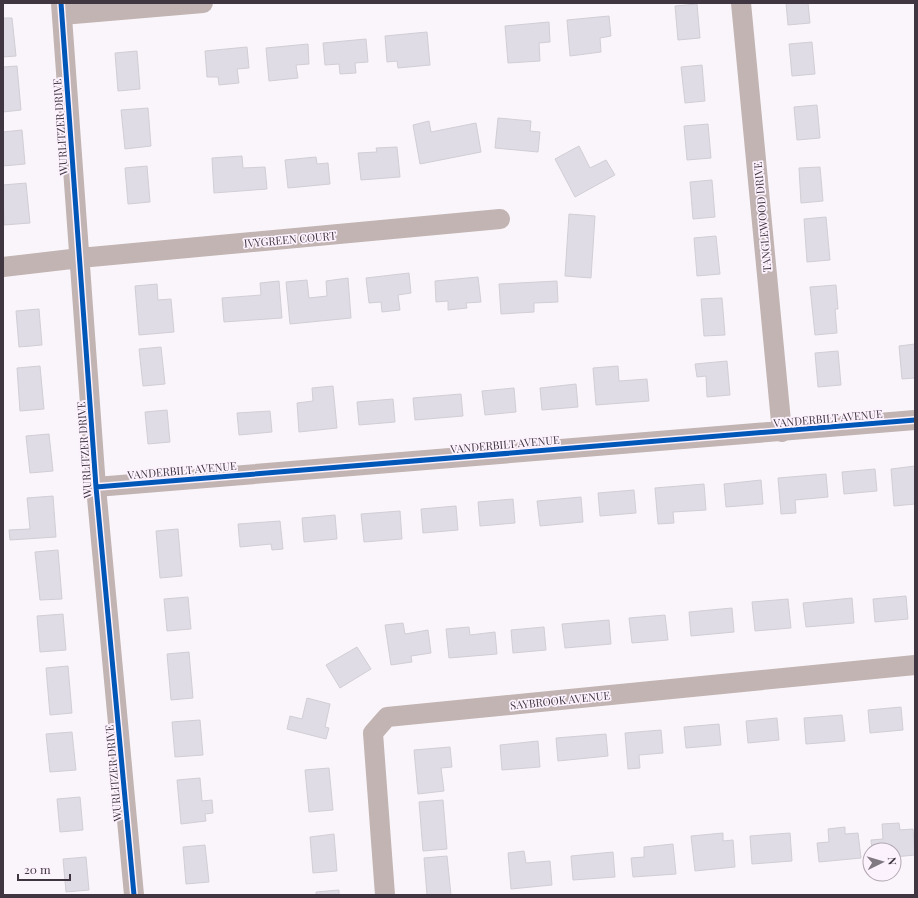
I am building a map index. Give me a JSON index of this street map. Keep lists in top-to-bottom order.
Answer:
{
  "streets": {
    "street": [
      "WURLITZER DRIVE",
      "TANGLEWOOD DRIVE",
      "IVYGREEN COURT",
      "VANDERBILT AVENUE",
      "SAYBROOK AVENUE"
    ]
  },
  "crossings": [
    ["WURLITZER DRIVE", "IVYGREEN COURT"],
    ["WURLITZER DRIVE", "VANDERBILT AVENUE"],
    ["TANGLEWOOD DRIVE", "VANDERBILT AVENUE"]
  ],
  "scale_bar": "20 m",
  "north": "right"
}
